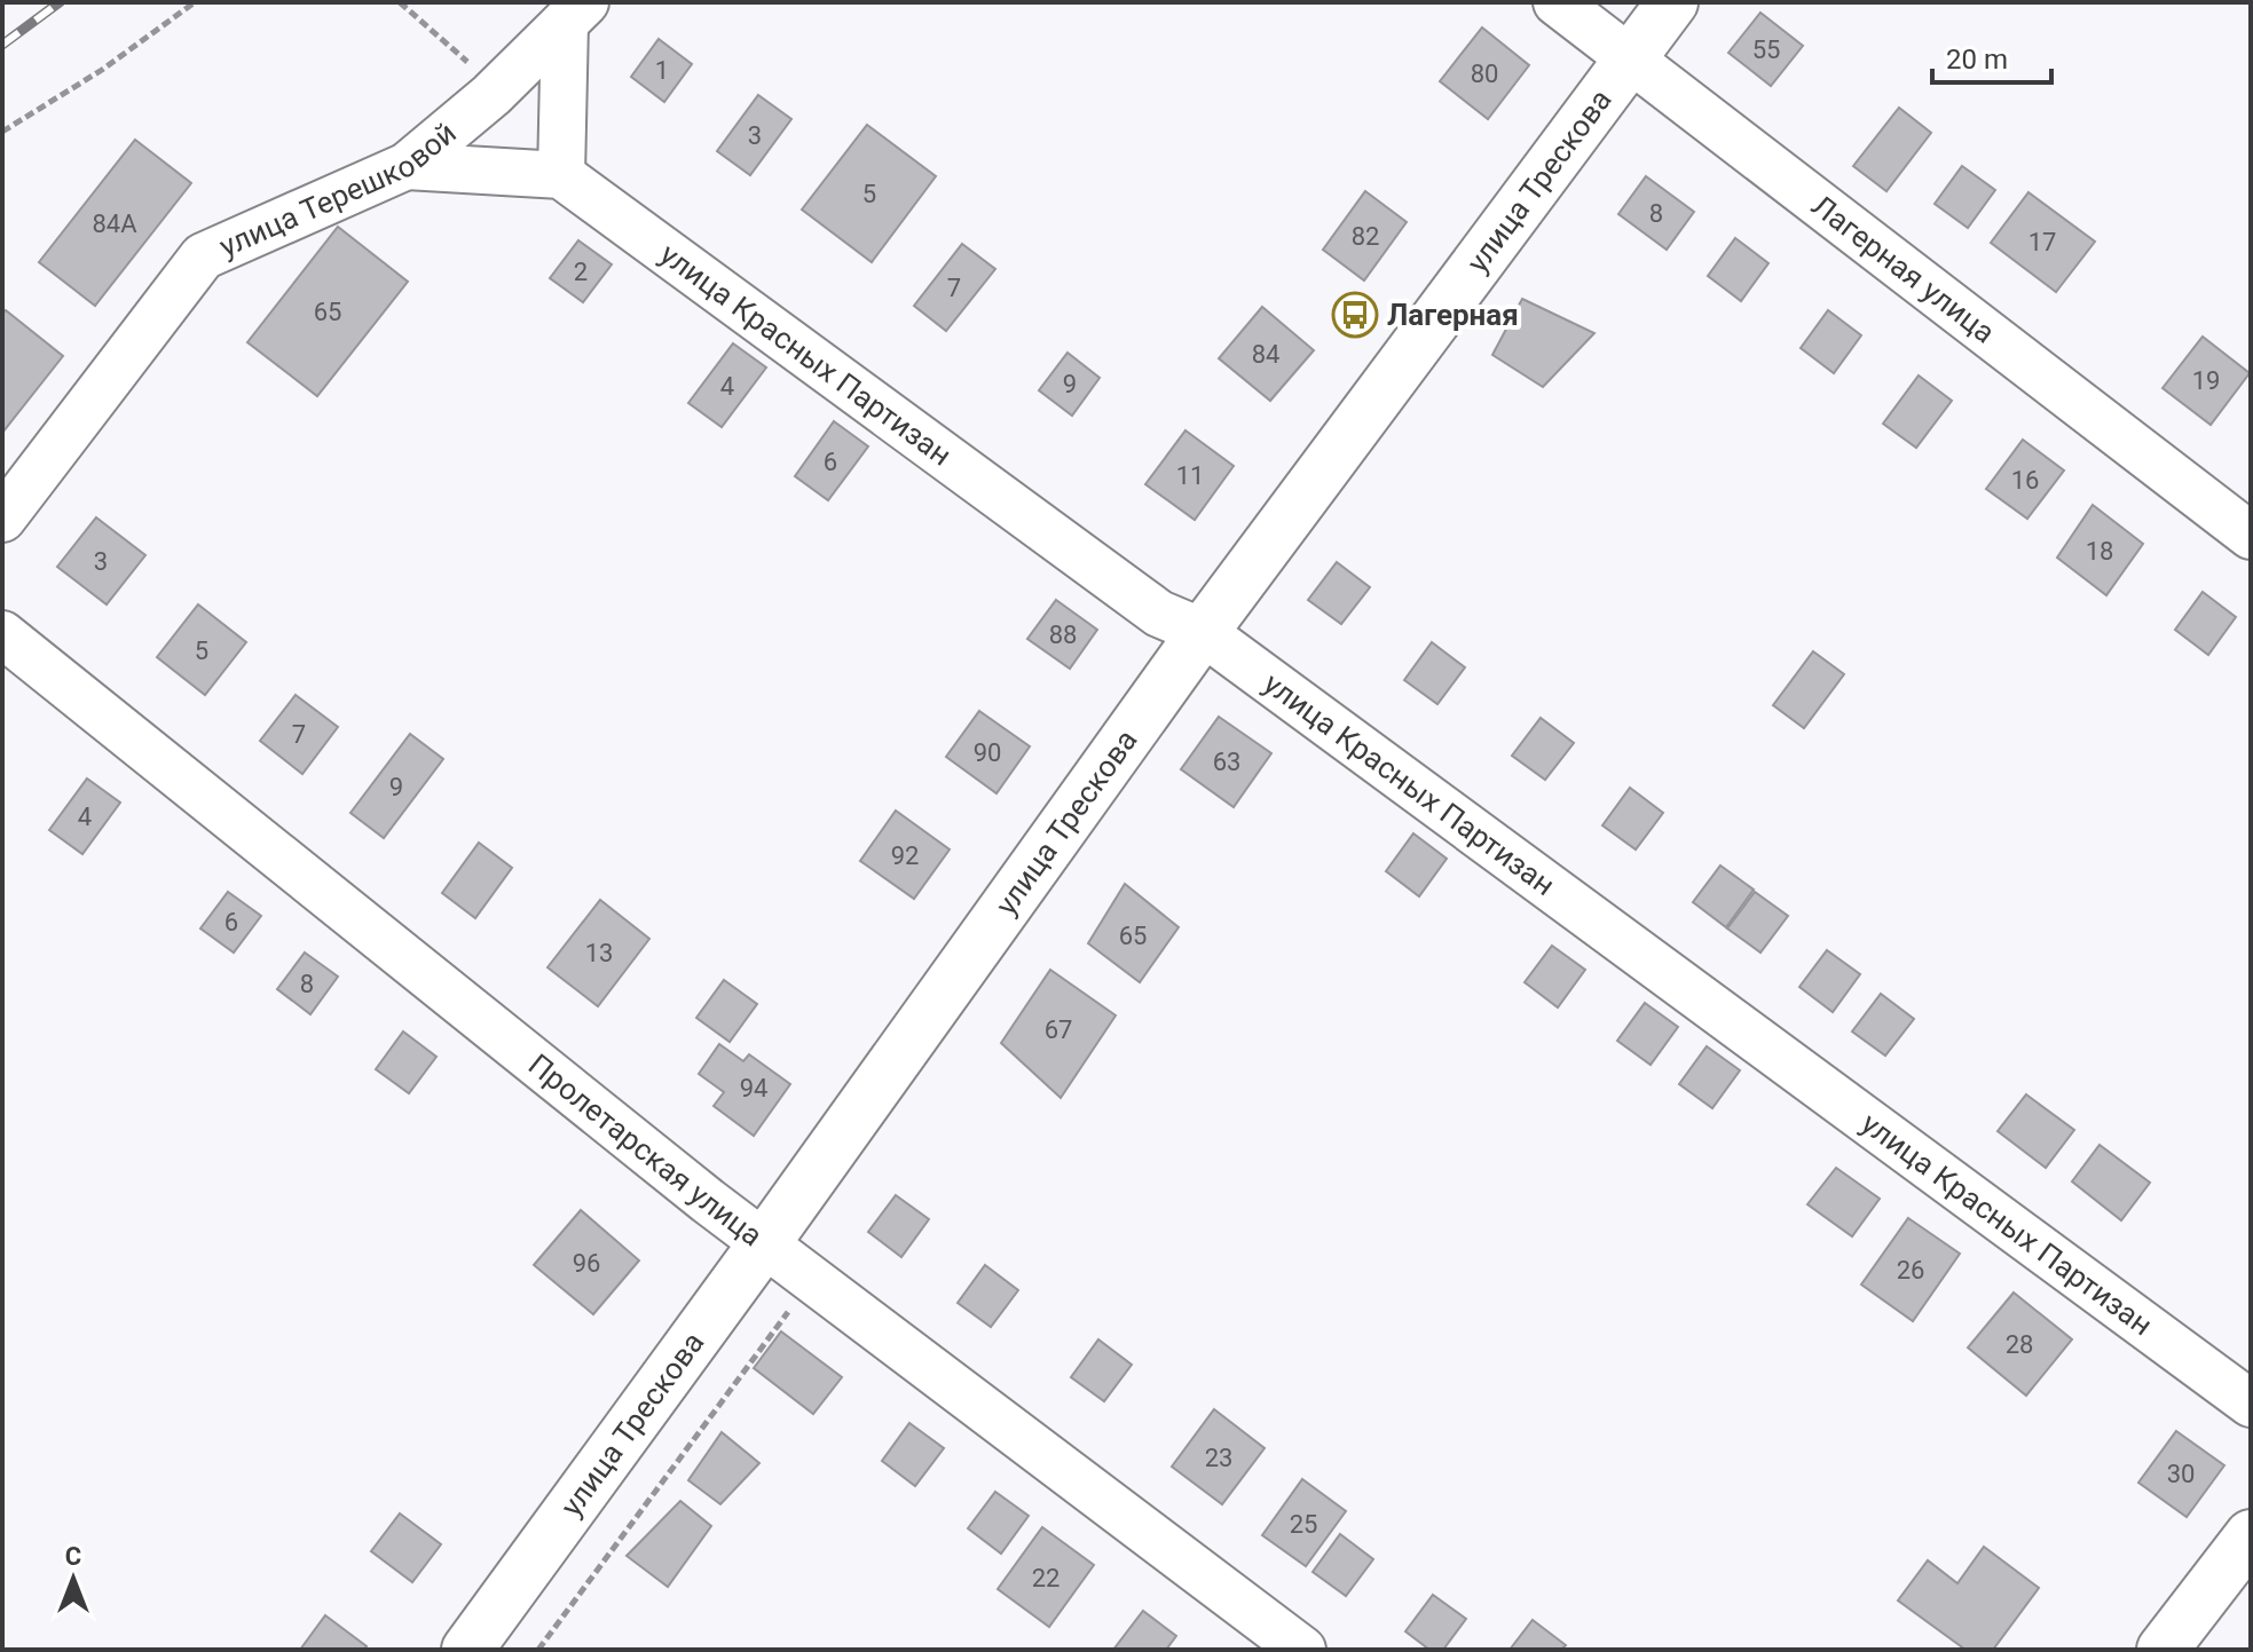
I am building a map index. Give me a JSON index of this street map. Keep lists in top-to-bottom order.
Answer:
{
  "streets": {
    "main road": ["улица Трескова"],
    "street": [
      "улица Терешковой",
      "Лагерная улица",
      "улица Красных Партизан",
      "Пролетарская улица"
    ]
  },
  "crossings": [
    ["улица Трескова", "Лагерная улица"],
    ["улица Трескова", "улица Красных Партизан"],
    ["улица Трескова", "Пролетарская улица"]
  ],
  "places": {
    "bus stop": ["Лагерная"]
  },
  "house_numbers": [
    "55",
    "1",
    "80",
    "3",
    "5",
    "8",
    "84А",
    "82",
    "17",
    "2",
    "7",
    "65",
    "84",
    "19",
    "9",
    "4",
    "6",
    "11",
    "16",
    "18",
    "3",
    "88",
    "5",
    "7",
    "90",
    "63",
    "9",
    "4",
    "92",
    "6",
    "65",
    "13",
    "8",
    "67",
    "94",
    "96",
    "26",
    "28",
    "23",
    "30",
    "25",
    "22"
  ],
  "scale_bar": "20 m",
  "north": "top"
}
